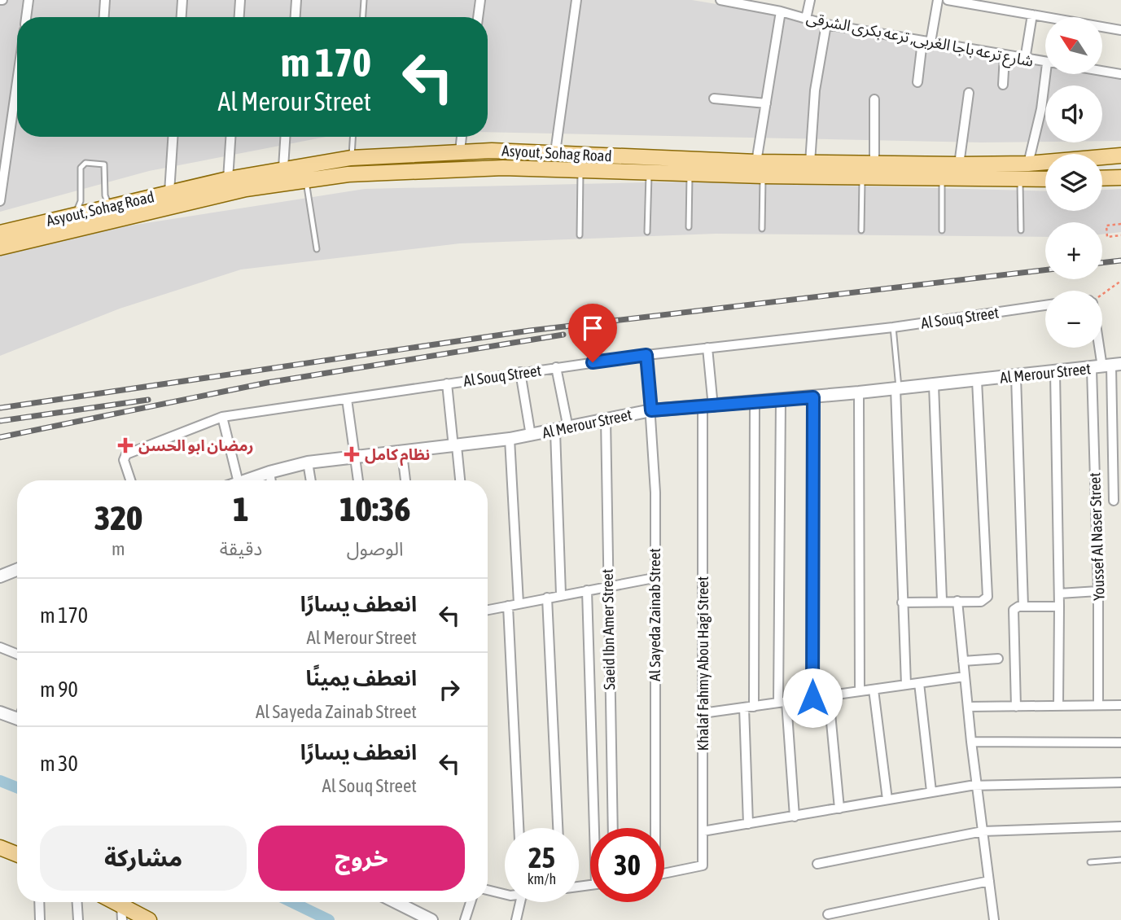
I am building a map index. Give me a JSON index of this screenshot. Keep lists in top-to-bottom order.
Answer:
{
  "streets": {
    "main road": ["Asyout, Sohag Road"],
    "street": [
      "شارع ترعه باجا الغربى, ترعه بكرى الشرقى",
      "Al Souq Street",
      "Al Merour Street",
      "Youssef Al Naser Street",
      "Al Sayeda Zainab Street",
      "Saeid Ibn Amer Street",
      "Khalaf Fahmy Abou Hagi Street"
    ]
  },
  "crossings": [
    ["Al Souq Street", "Al Sayeda Zainab Street"],
    ["Al Souq Street", "Khalaf Fahmy Abou Hagi Street"],
    ["Al Merour Street", "Youssef Al Naser Street"],
    ["Al Merour Street", "Al Sayeda Zainab Street"],
    ["Al Merour Street", "Saeid Ibn Amer Street"],
    ["Al Merour Street", "Khalaf Fahmy Abou Hagi Street"]
  ],
  "places": {
    "health": ["رمضان ابو الحسن", "نظام كامل"]
  },
  "north": "top left",
  "page": {
    "map_buttons": ["+", "−"],
    "turn": ["170 m", "Al Merour Street"],
    "eta": [
      "10:36",
      "الوصول",
      "1",
      "دقيقة",
      "320",
      "m"
    ],
    "list": [
      {
        "name": "انعطف يسارًا",
        "note": "Al Merour Street",
        "value": "170 m"
      },
      {
        "name": "انعطف يمينًا",
        "note": "Al Sayeda Zainab Street",
        "value": "90 m"
      },
      {
        "name": "انعطف يسارًا",
        "note": "Al Souq Street",
        "value": "30 m"
      }
    ],
    "buttons": ["خروج", "مشاركة"],
    "speed": "25 km/h",
    "limit": "30"
  }
}
